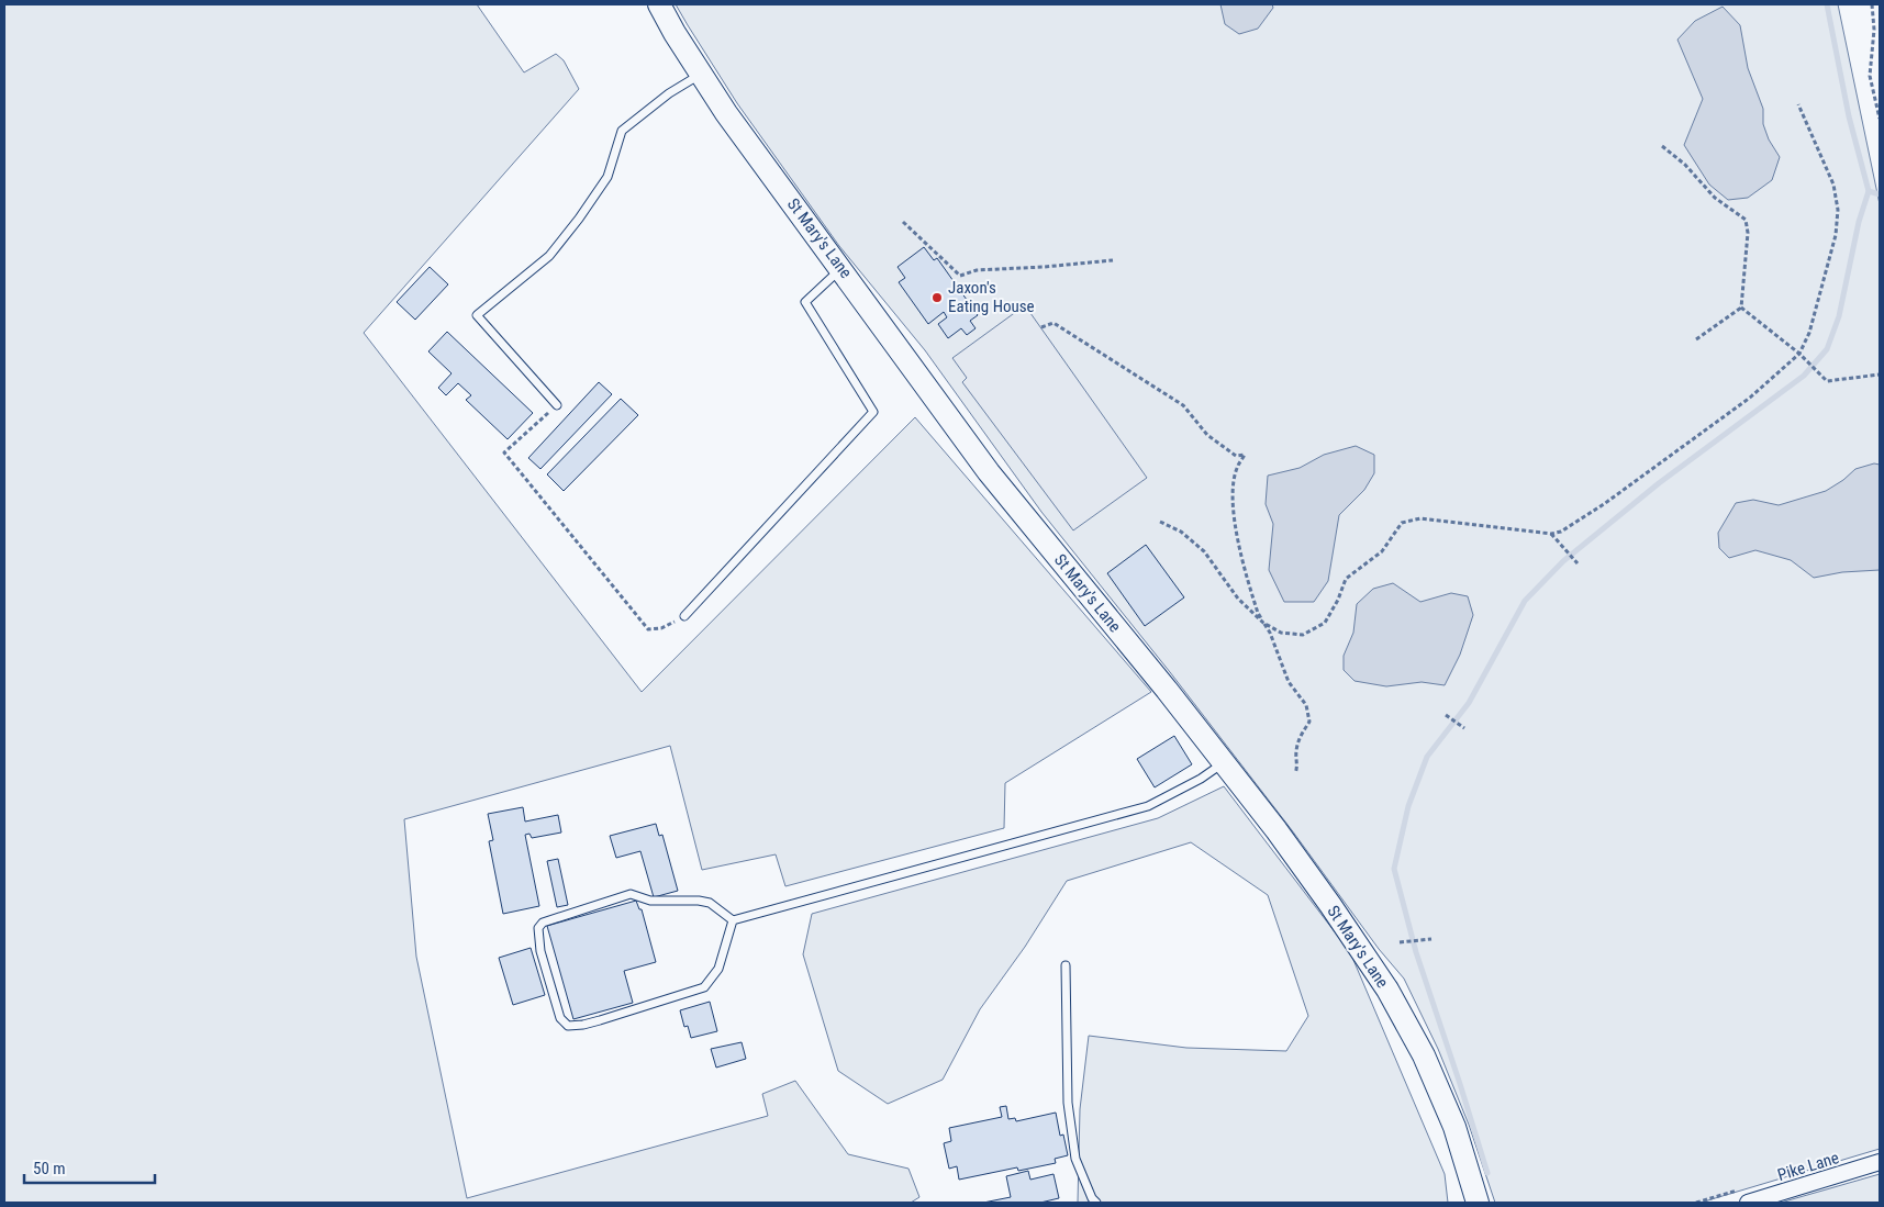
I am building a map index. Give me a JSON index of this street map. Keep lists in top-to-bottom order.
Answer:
{
  "streets": {
    "main road": ["St Mary's Lane"],
    "street": ["Pike Lane"]
  },
  "places": ["Jaxon's Eating House"],
  "scale_bar": "50 m"
}
